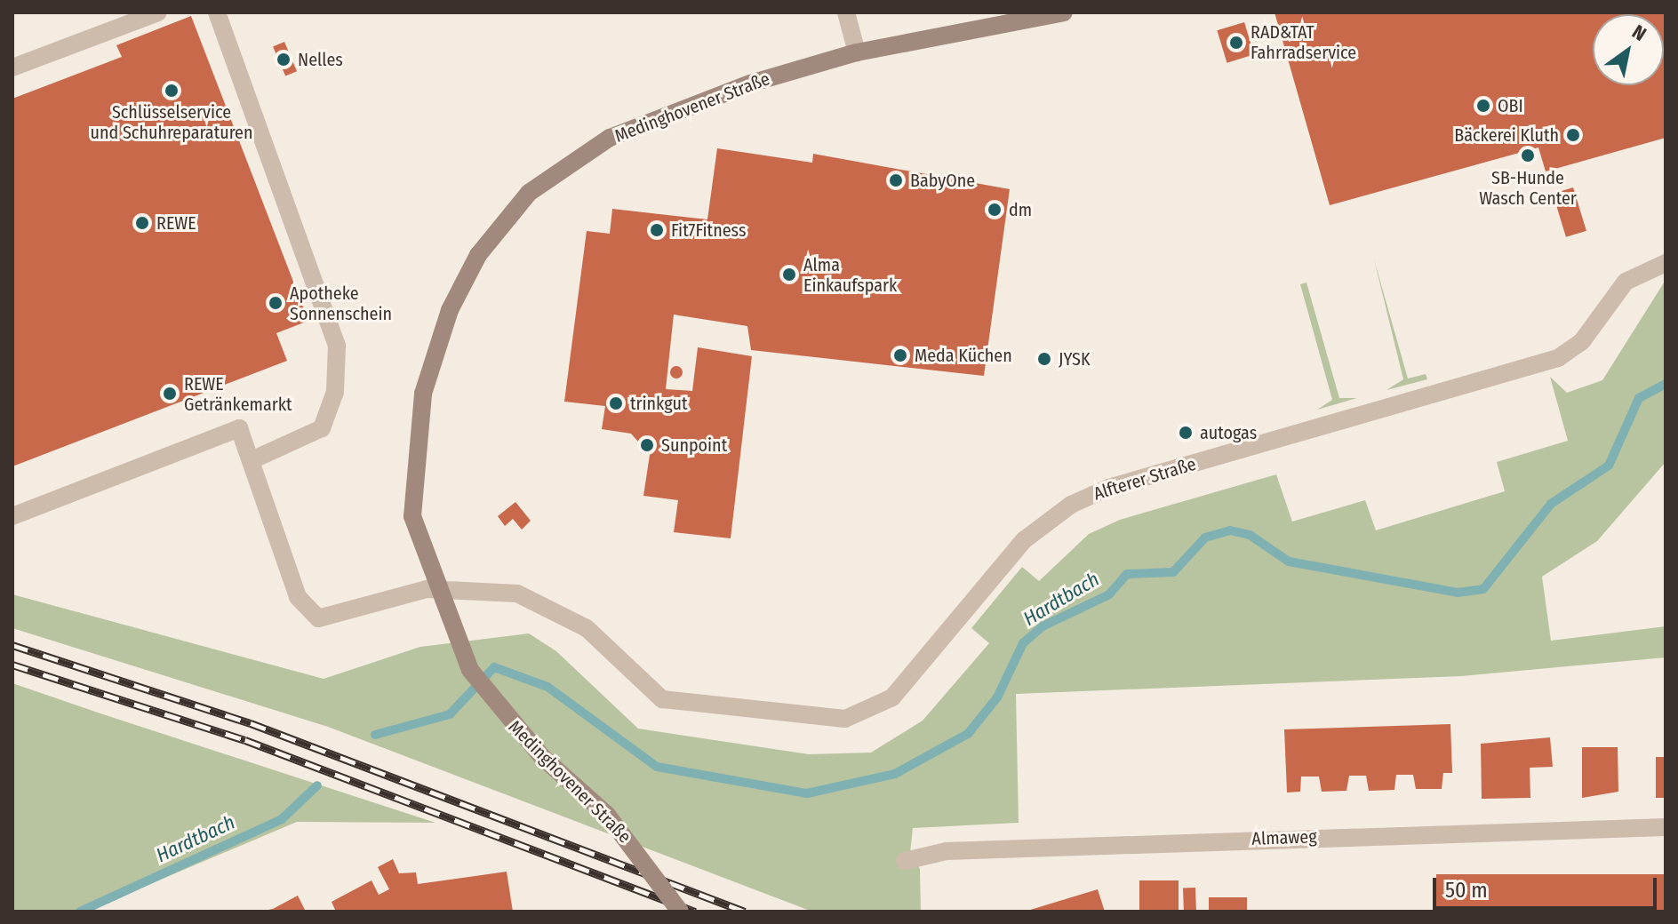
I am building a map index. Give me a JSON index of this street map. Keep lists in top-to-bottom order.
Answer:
{
  "streets": {
    "main road": ["Medinghovener Straße"],
    "street": ["Alfterer Straße", "Almaweg"]
  },
  "water": ["Hardtbach"],
  "places": [
    "RAD&TAT Fahrradservice",
    "Nelles",
    "Schlüsselservice und Schuhreparaturen",
    "OBI",
    "Bäckerei Kluth",
    "SB-Hunde Wasch Center",
    "BabyOne",
    "dm",
    "REWE",
    "Fit7Fitness",
    "Alma Einkaufspark",
    "Apotheke Sonnenschein",
    "Meda Küchen",
    "JYSK",
    "REWE Getränkemarkt",
    "trinkgut",
    "autogas",
    "Sunpoint"
  ],
  "scale_bar": "50 m",
  "north": "top right"
}
